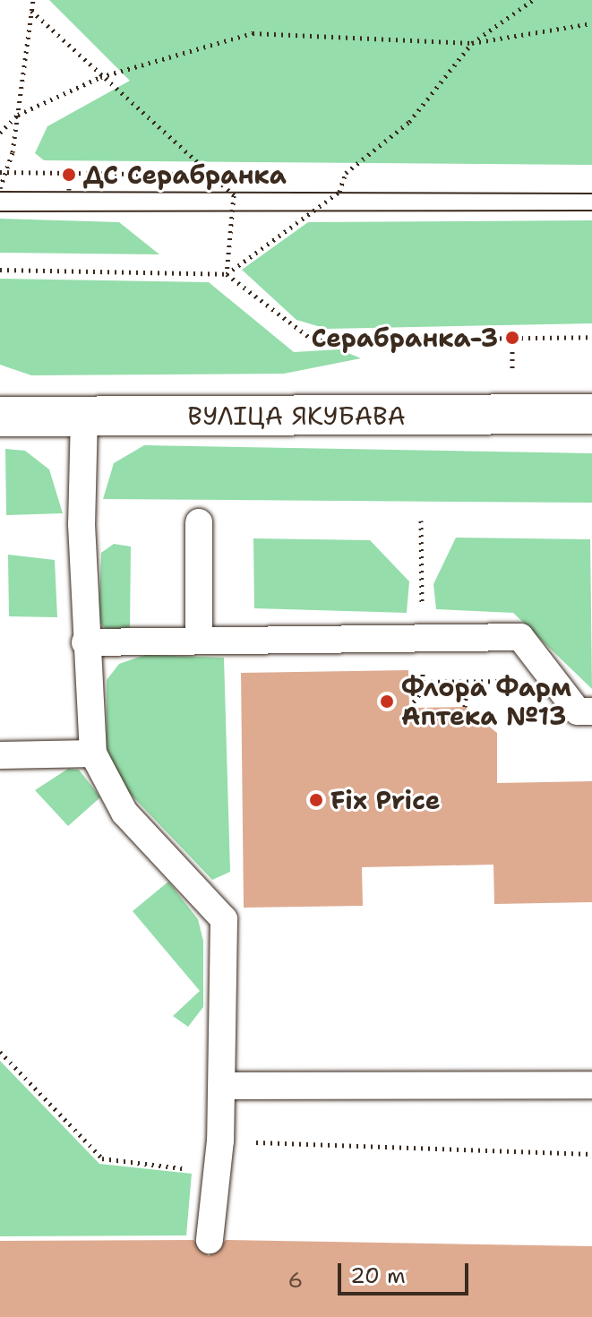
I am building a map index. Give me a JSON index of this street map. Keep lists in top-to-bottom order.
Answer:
{
  "streets": {
    "main road": ["ВУЛІЦА ЯКУБАВА"]
  },
  "places": [
    "ДС Серабранка",
    "Серабранка-3",
    "Флора Фарм Аптека №13",
    "Fix Price"
  ],
  "house_numbers": ["6"],
  "scale_bar": "20 m"
}
